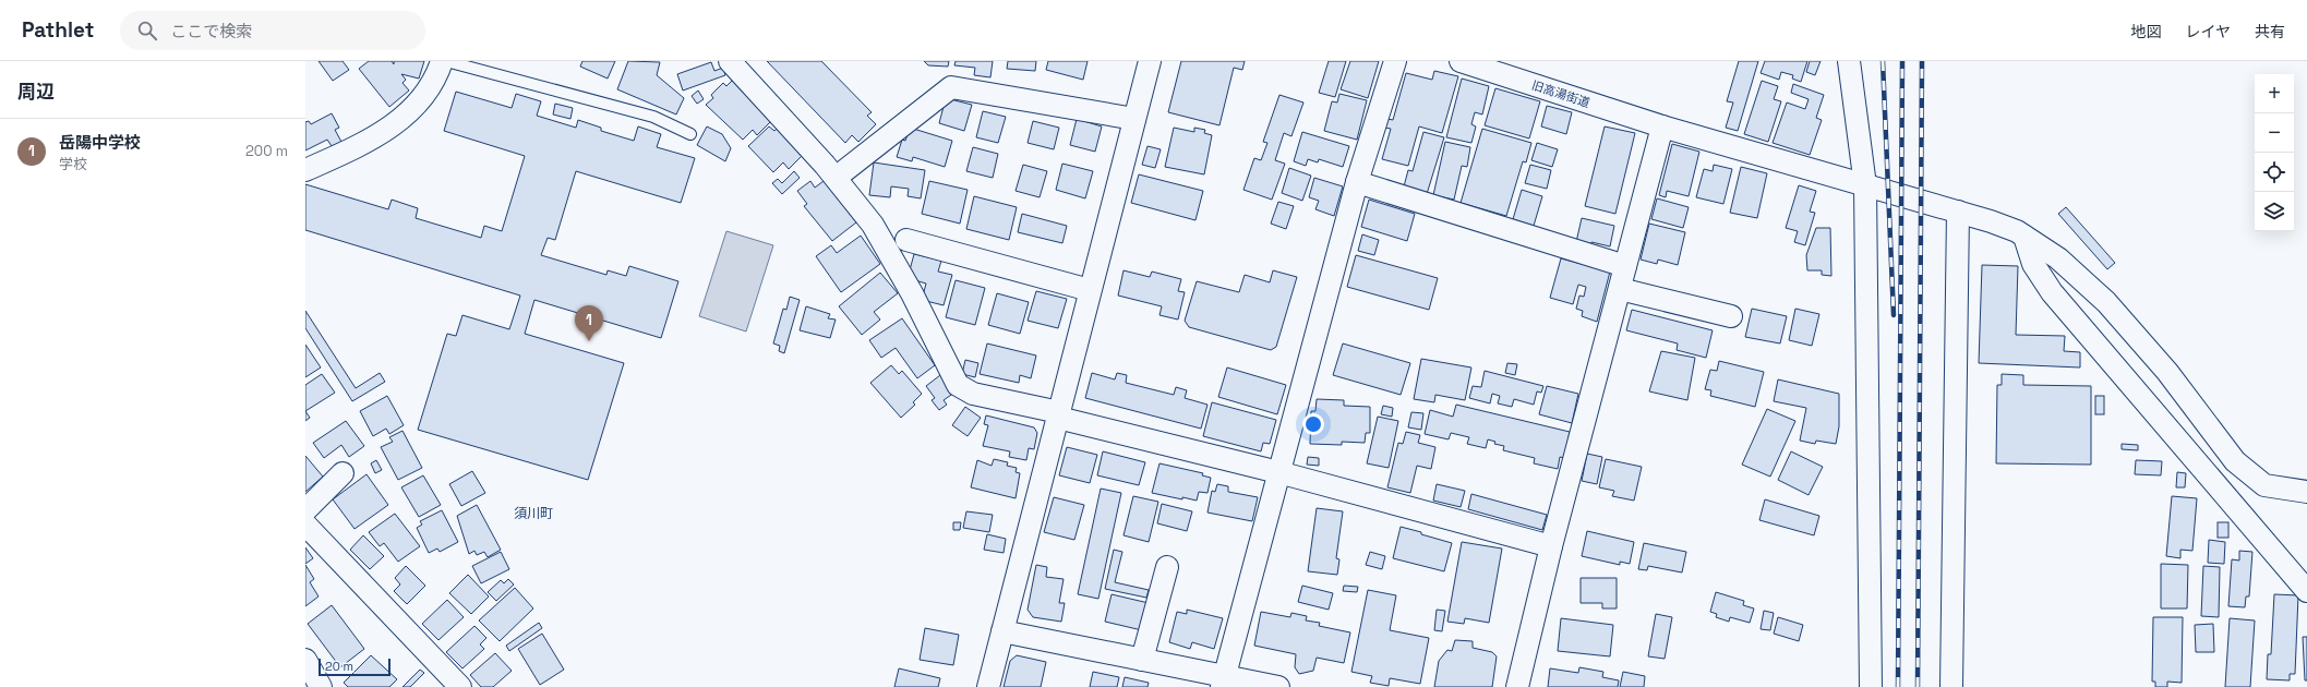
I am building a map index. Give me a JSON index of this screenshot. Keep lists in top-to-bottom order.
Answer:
{
  "streets": {
    "street": ["旧高湯街道"]
  },
  "districts": ["須川町"],
  "scale_bar": "20 m",
  "page": {
    "header": "Pathlet",
    "search": "ここで検索",
    "nav": ["地図", "レイヤ", "共有"],
    "heading": "周辺",
    "map_buttons": ["+", "−"],
    "list": [
      {
        "mark": "1",
        "name": "岳陽中学校",
        "note": "学校",
        "value": "200 m"
      }
    ],
    "pins": "1",
    "scale": "20 m"
  }
}
